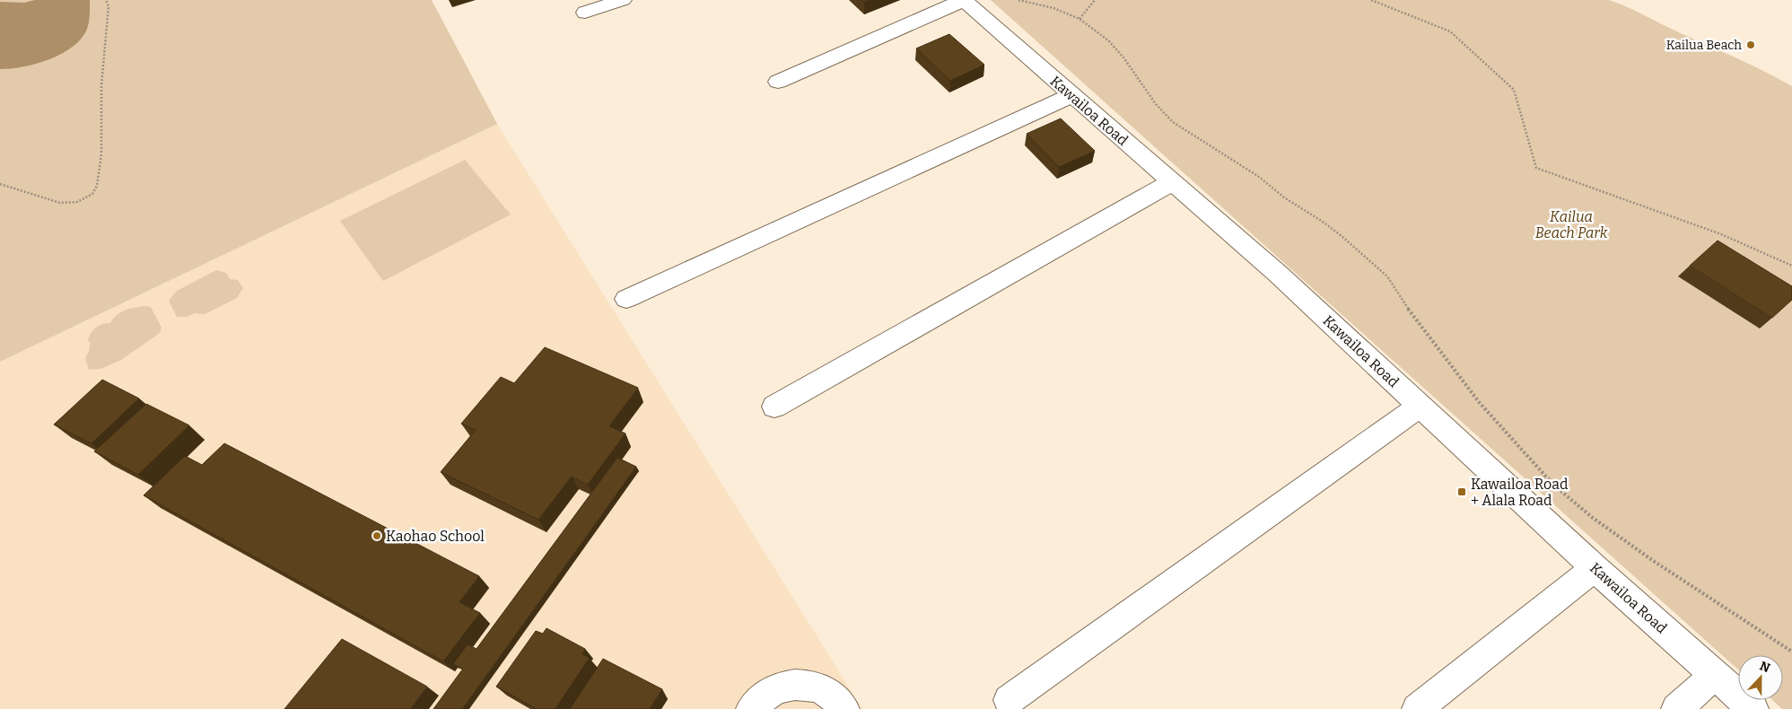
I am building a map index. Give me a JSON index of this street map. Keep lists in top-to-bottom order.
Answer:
{
  "streets": {
    "street": ["Kawailoa Road"]
  },
  "parks": ["Kailua Beach Park"],
  "places": {
    "other": ["Kailua Beach", "Kaohao School"],
    "transit": ["Kawailoa Road + Alala Road"]
  },
  "north": "top"
}
